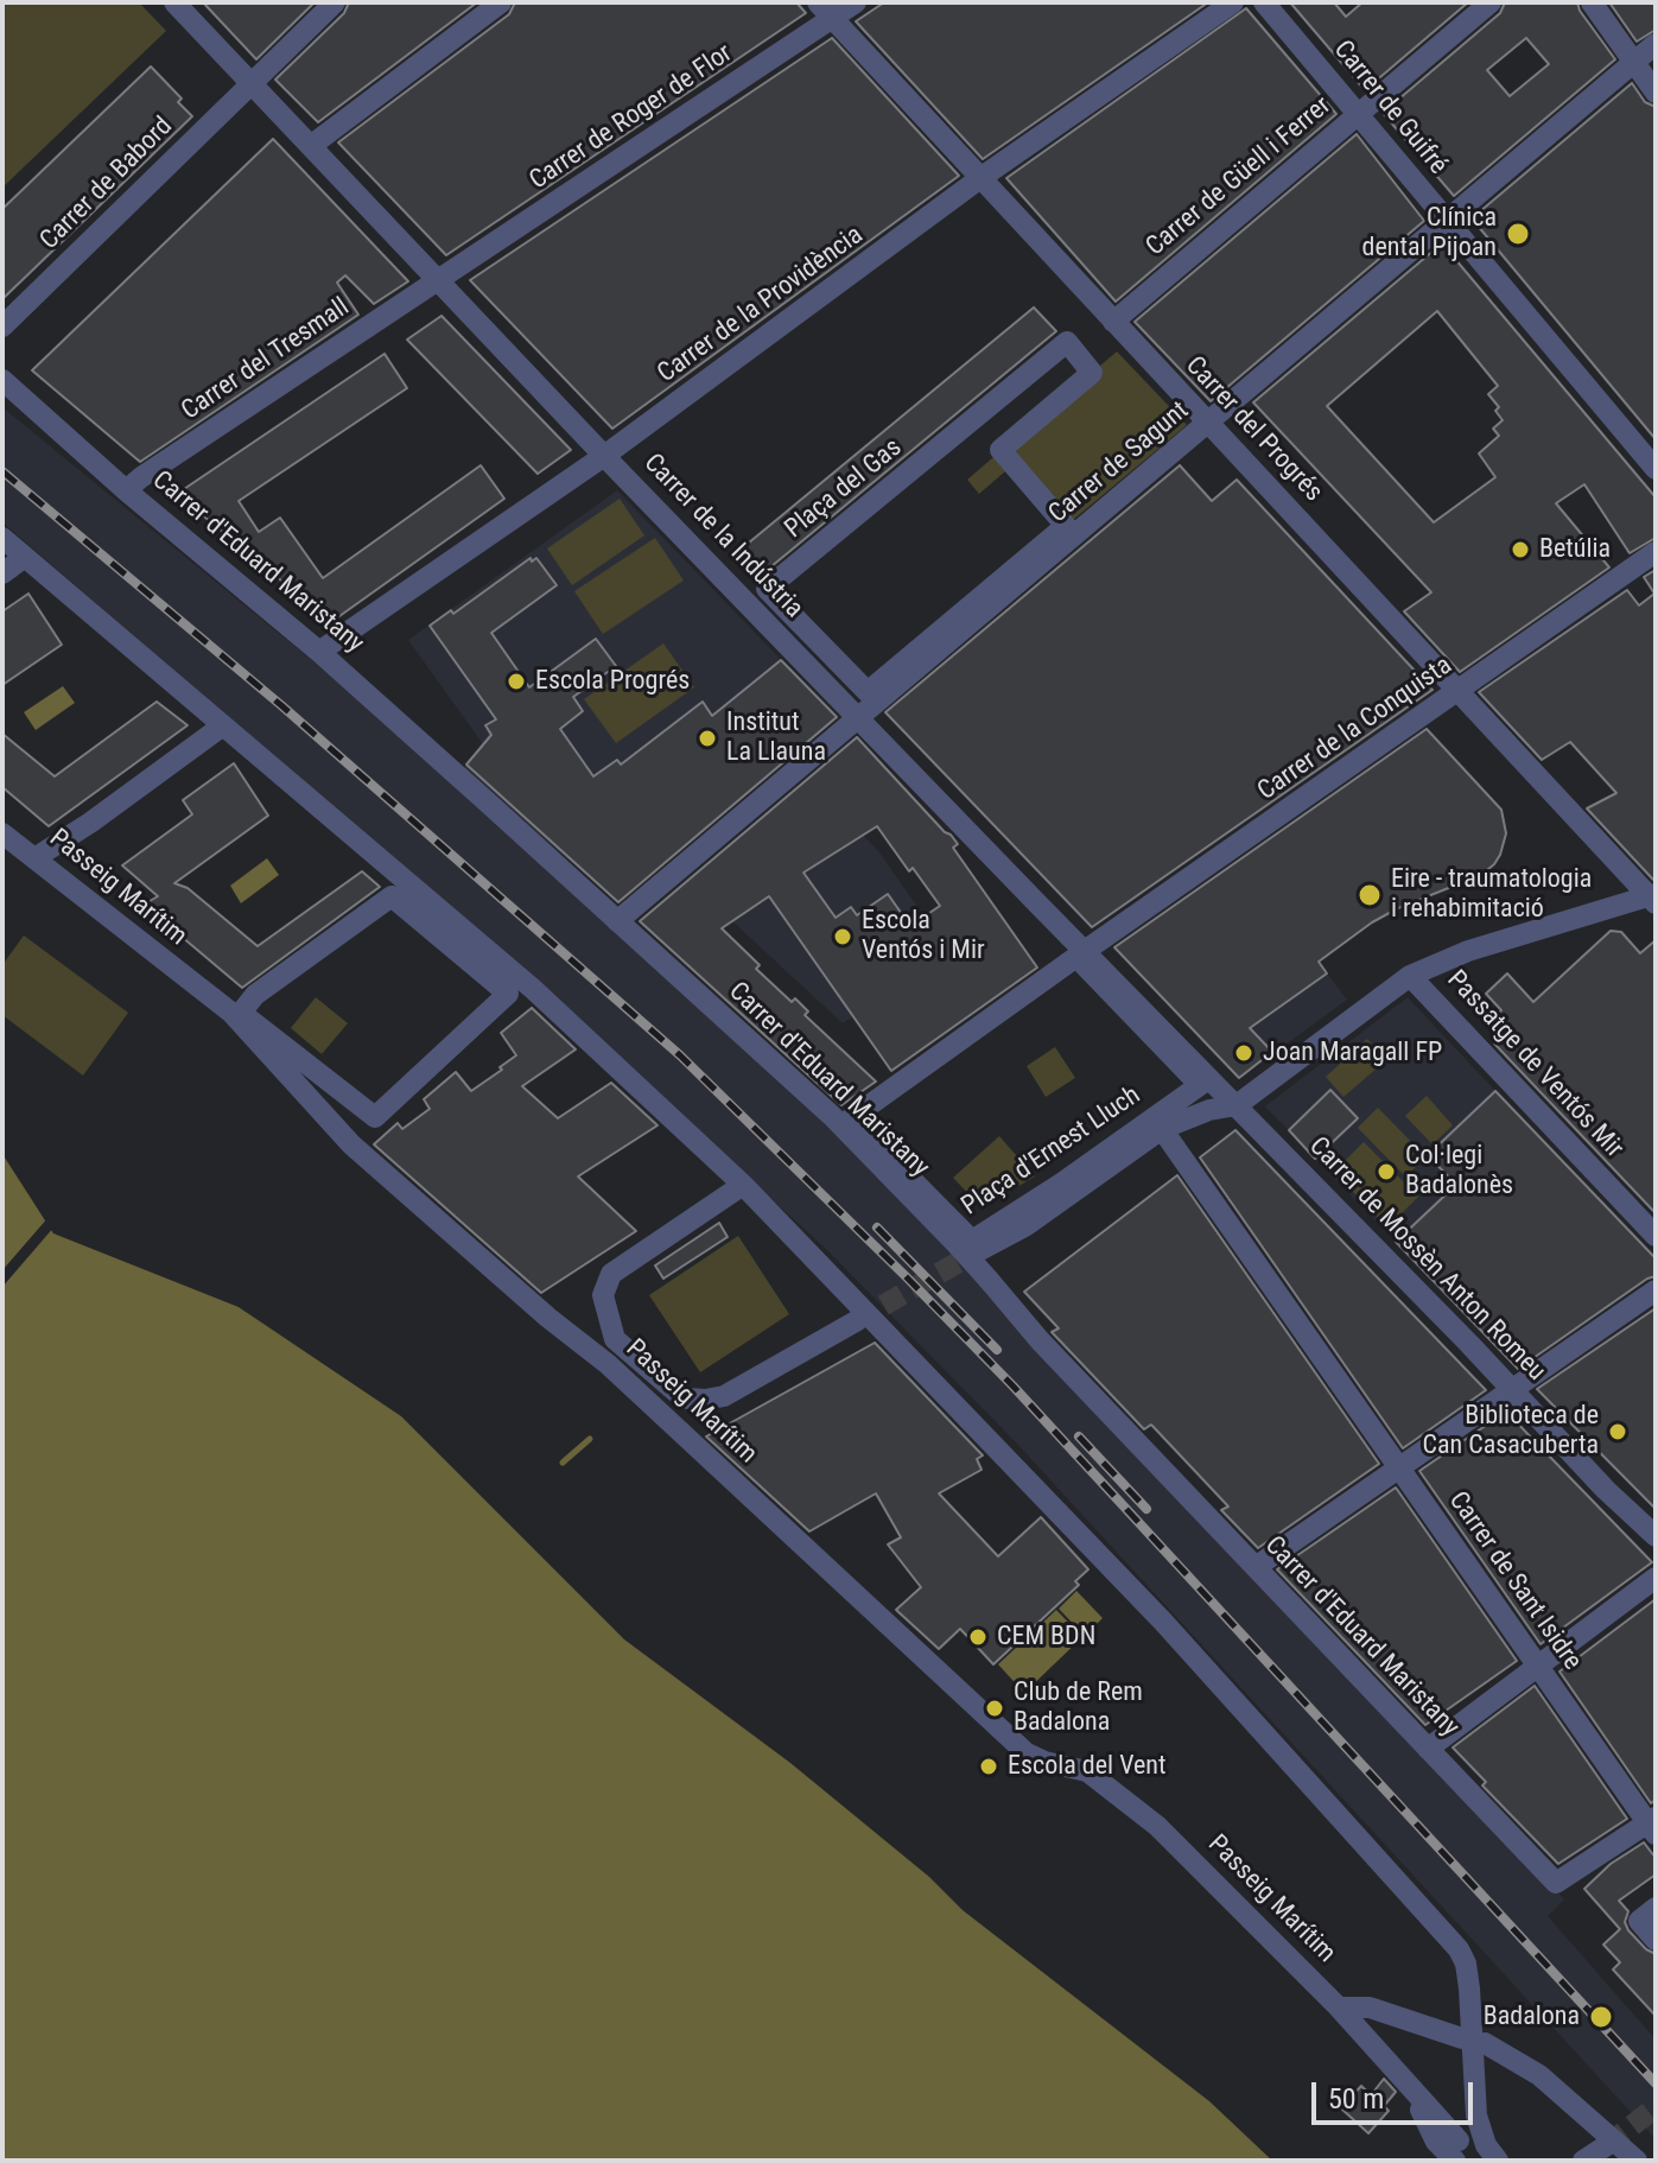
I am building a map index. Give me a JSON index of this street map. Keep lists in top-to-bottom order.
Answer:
{
  "streets": {
    "street": [
      "Carrer de Guifré",
      "Carrer de Roger de Flor",
      "Carrer de Güell i Ferrer",
      "Carrer de Babord",
      "Carrer de la Providència",
      "Carrer del Tresmall",
      "Carrer del Progrés",
      "Carrer de Sagunt",
      "Plaça del Gas",
      "Carrer de la Indústria",
      "Carrer d'Eduard Maristany",
      "Carrer de la Conquista",
      "Passeig Marítim",
      "Passatge de Ventós Mir",
      "Plaça d'Ernest Lluch",
      "Carrer de Mossèn Anton Romeu",
      "Carrer de Sant Isidre"
    ]
  },
  "crossings": [
    ["Carrer de Guifré", "Carrer de Güell i Ferrer"],
    ["Carrer de Guifré", "Carrer de Sagunt"],
    ["Carrer de Roger de Flor", "Carrer del Tresmall"],
    ["Carrer de Roger de Flor", "Carrer del Progrés"],
    ["Carrer de Roger de Flor", "Carrer de la Indústria"],
    ["Carrer de Güell i Ferrer", "Carrer del Progrés"],
    ["Carrer de Babord", "Carrer de la Indústria"],
    ["Carrer de la Providència", "Carrer del Progrés"],
    ["Carrer de la Providència", "Carrer de la Indústria"],
    ["Carrer de la Providència", "Carrer d'Eduard Maristany"],
    ["Carrer del Tresmall", "Carrer de la Indústria"],
    ["Carrer del Tresmall", "Carrer d'Eduard Maristany"],
    ["Carrer del Progrés", "Carrer de Sagunt"],
    ["Carrer del Progrés", "Carrer de la Conquista"],
    ["Carrer de Sagunt", "Carrer de la Indústria"],
    ["Carrer de Sagunt", "Carrer d'Eduard Maristany"],
    ["Carrer de la Indústria", "Carrer de la Conquista"],
    ["Carrer de la Indústria", "Plaça d'Ernest Lluch"],
    ["Carrer de la Indústria", "Carrer de Mossèn Anton Romeu"],
    ["Carrer d'Eduard Maristany", "Carrer de Sant Isidre"],
    ["Carrer de la Conquista", "Plaça d'Ernest Lluch"]
  ],
  "places": [
    "Clínica dental Pijoan",
    "Betúlia",
    "Escola Progrés",
    "Institut La Llauna",
    "Eire - traumatologia i rehabimitació",
    "Escola Ventós i Mir",
    "Joan Maragall FP",
    "Col·legi Badalonès",
    "Biblioteca de Can Casacuberta",
    "CEM BDN",
    "Club de Rem Badalona",
    "Escola del Vent",
    "Badalona"
  ],
  "scale_bar": "50 m"
}
